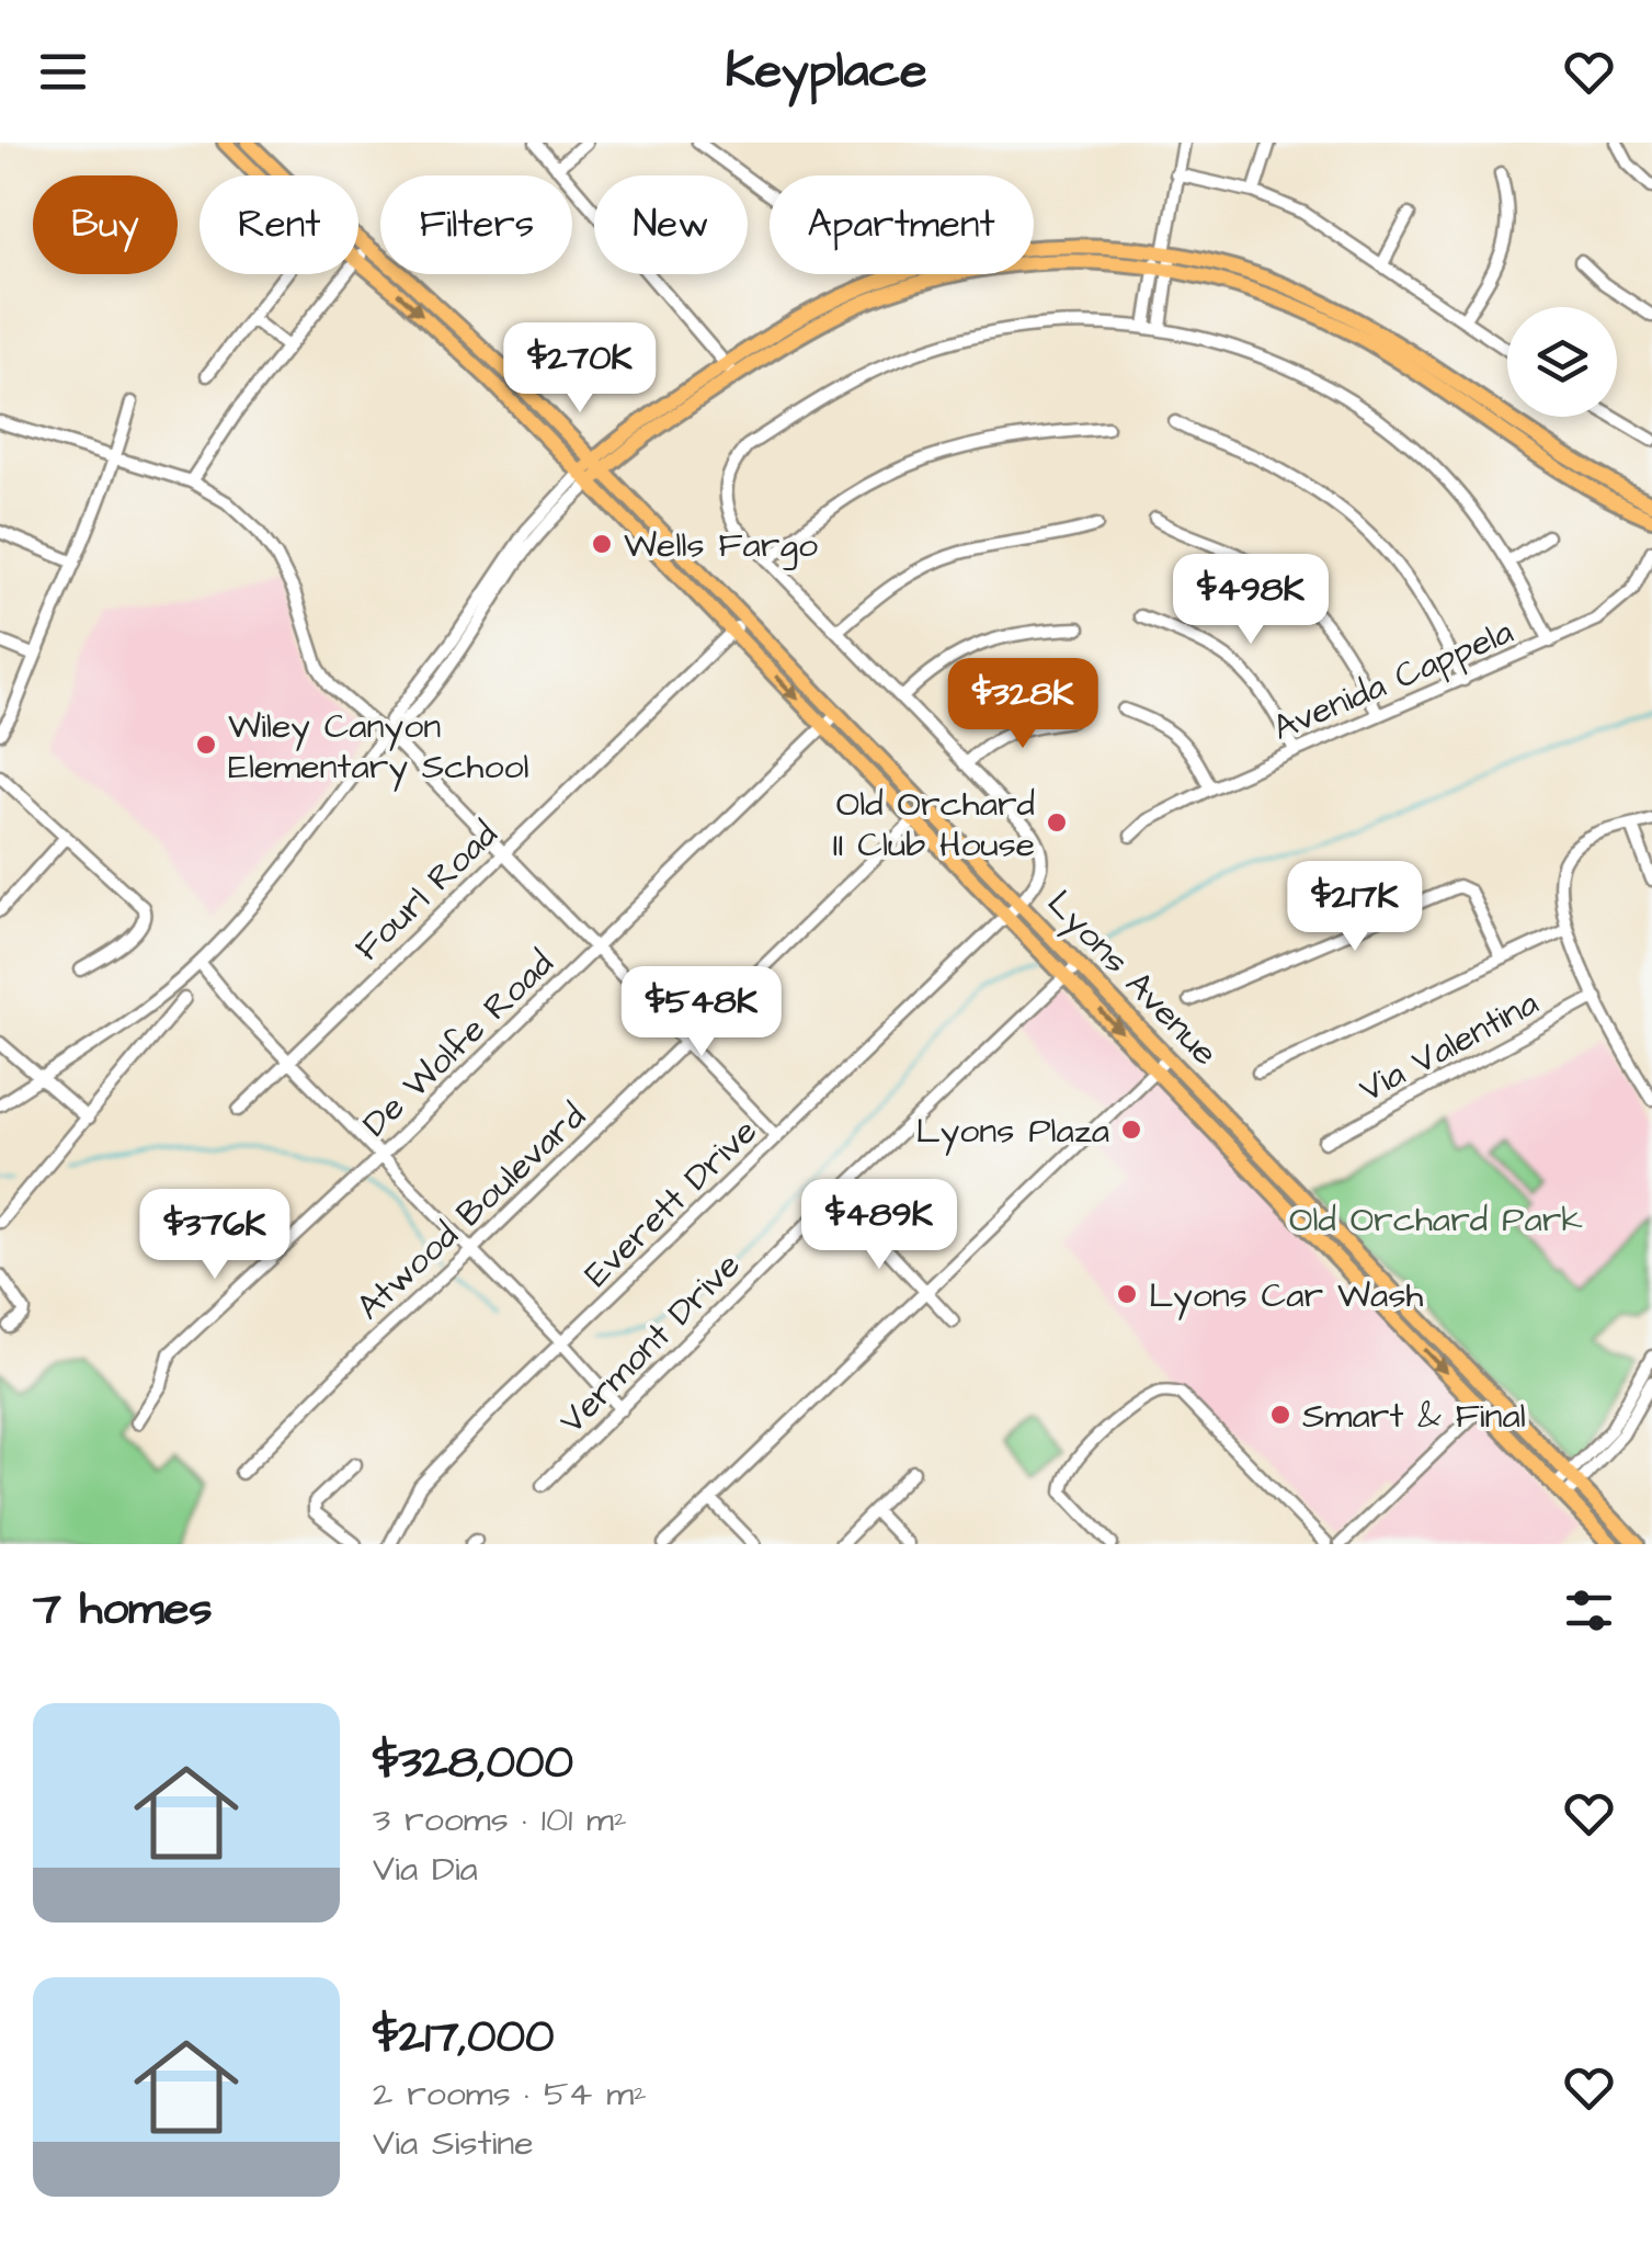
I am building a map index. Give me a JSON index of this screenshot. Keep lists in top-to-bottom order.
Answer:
{
  "streets": {
    "main road": ["Lyons Avenue"],
    "street": [
      "Avenida Cappela",
      "Fourl Road",
      "De Wolfe Road",
      "Via Valentina",
      "Everett Drive",
      "Atwood Boulevard",
      "Vermont Drive"
    ]
  },
  "crossings": [
    ["Fourl Road", "Lyons Avenue"],
    ["Lyons Avenue", "De Wolfe Road"],
    ["Lyons Avenue", "Everett Drive"],
    ["Lyons Avenue", "Atwood Boulevard"],
    ["Lyons Avenue", "Vermont Drive"]
  ],
  "parks": ["Old Orchard Park"],
  "places": [
    "Wells Fargo",
    "Wiley Canyon Elementary School",
    "Old Orchard II Club House",
    "Lyons Plaza",
    "Lyons Car Wash",
    "Smart & Final"
  ],
  "page": {
    "header": "Keyplace",
    "chip": [
      "Buy",
      "Rent",
      "Filters",
      "New",
      "Apartment"
    ],
    "price": [
      "$270K",
      "$498K",
      "$328K",
      "$217K",
      "$548K",
      "$489K",
      "$376K"
    ],
    "heading": "7 homes",
    "list": [
      {
        "name": "$328,000",
        "note": "3 rooms · 101 m² · Via Dia"
      },
      {
        "name": "$217,000",
        "note": "2 rooms · 54 m² · Via Sistine"
      }
    ]
  }
}
